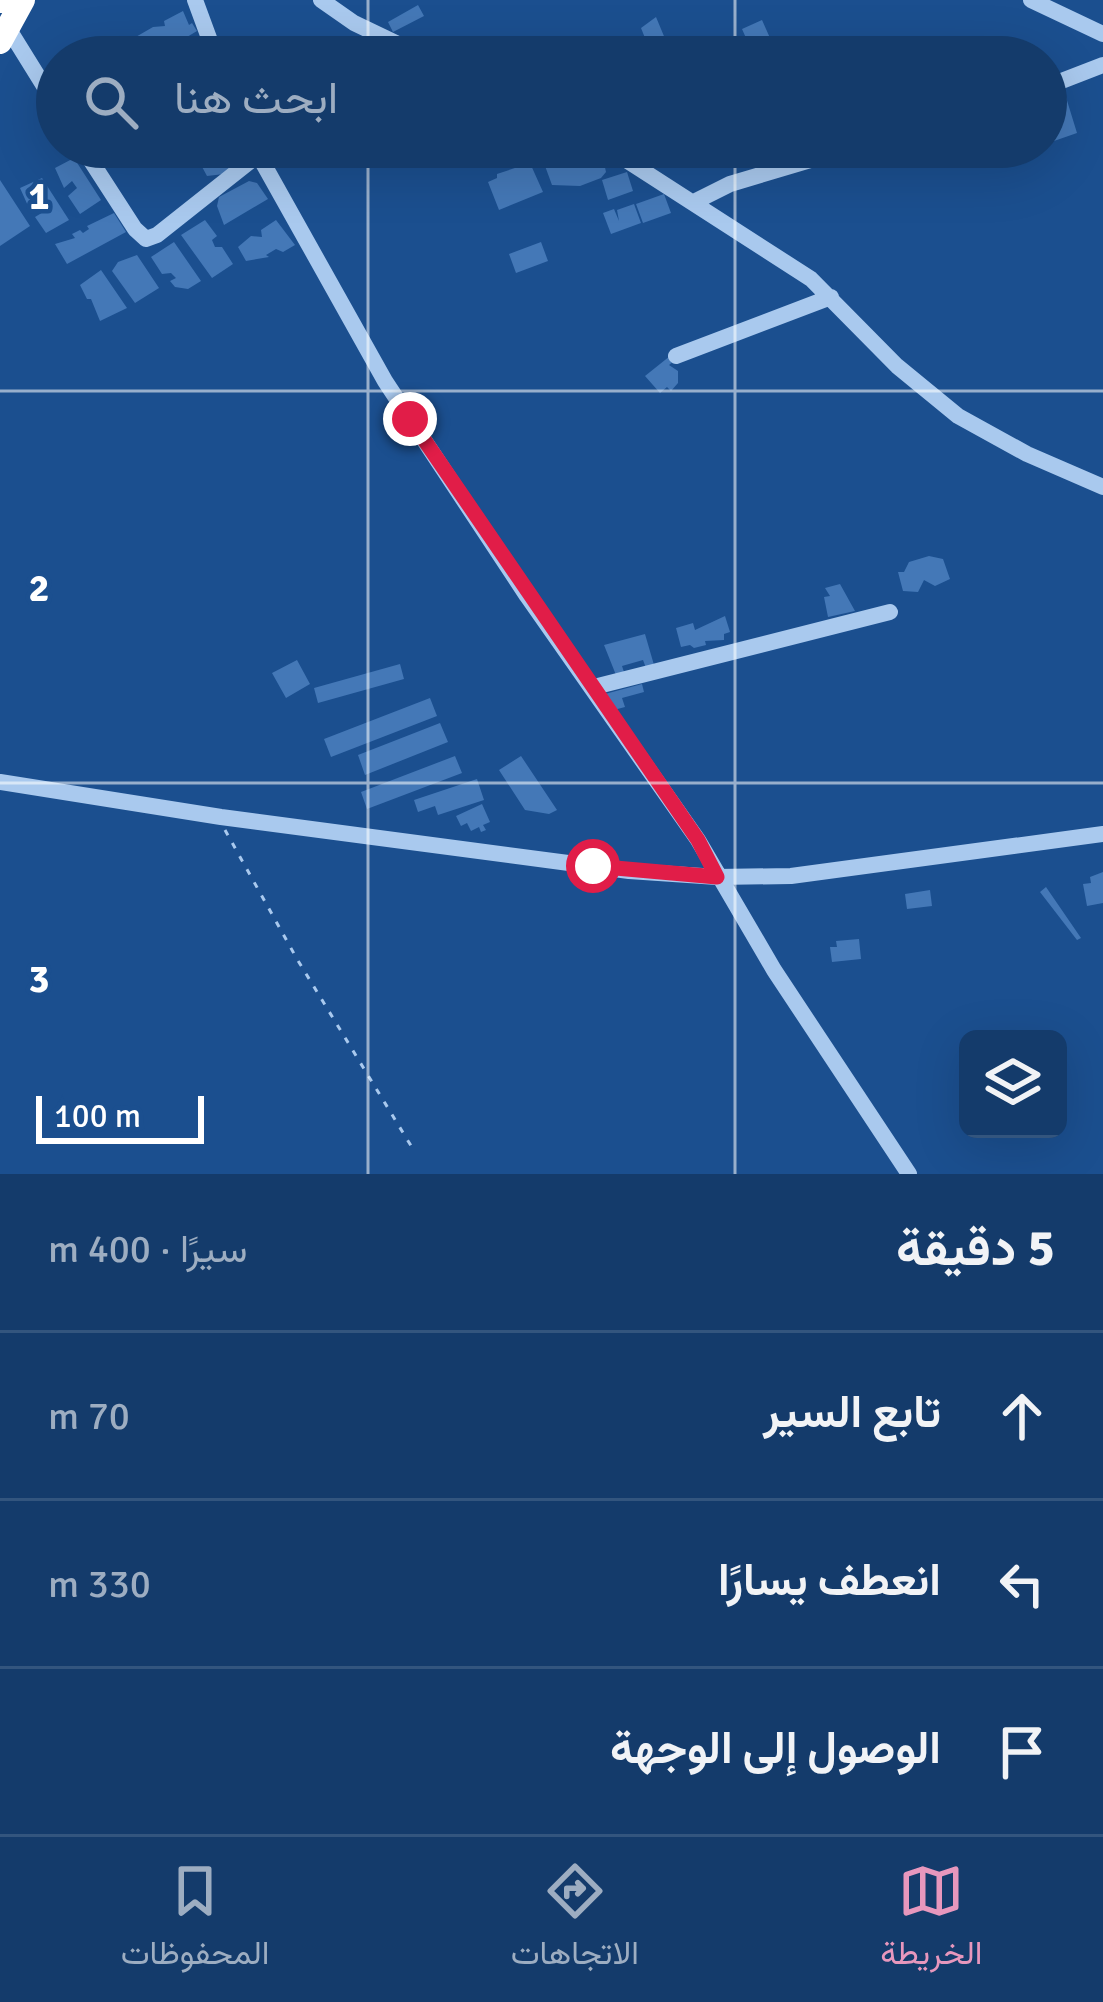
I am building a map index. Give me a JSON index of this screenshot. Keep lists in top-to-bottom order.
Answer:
{
  "scale_bar": "100 m",
  "page": {
    "search": "ابحث هنا",
    "scale": "100 m",
    "heading": ["5 دقيقة", "سيرًا · 400 m"],
    "list": [
      ["تابع السير", "70 m"],
      ["انعطف يسارًا", "330 m"],
      "الوصول إلى الوجهة"
    ],
    "nav": ["الخريطة", "الاتجاهات", "المحفوظات"]
  },
  "grid": {
    "rows": ["1", "2", "3"]
  }
}
